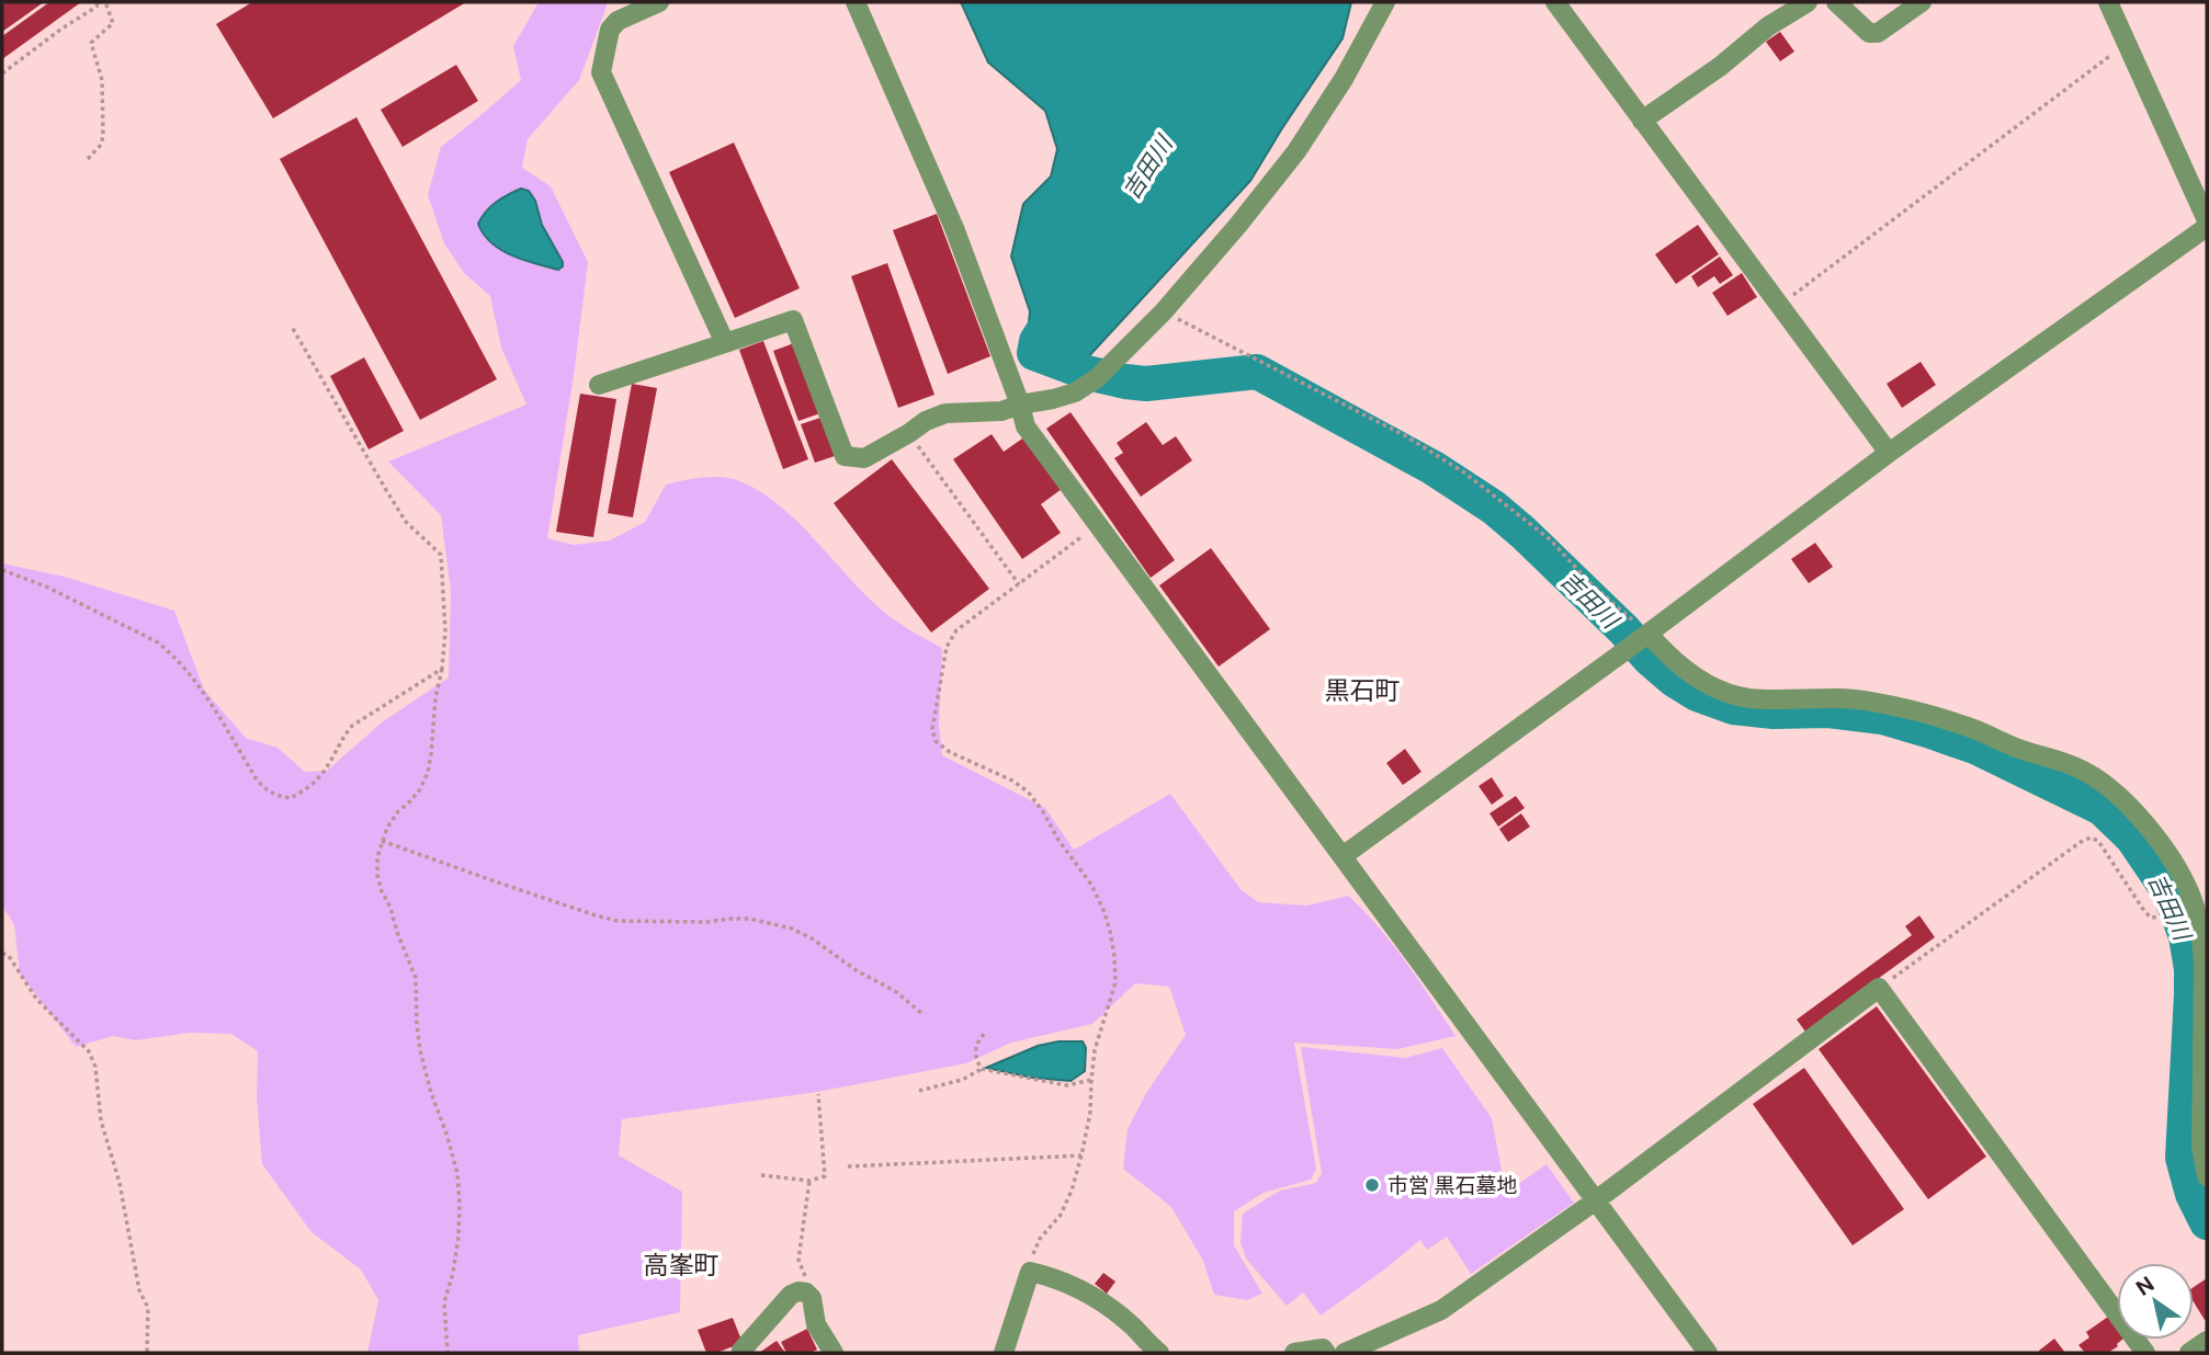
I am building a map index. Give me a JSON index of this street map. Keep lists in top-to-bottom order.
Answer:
{
  "districts": ["黒石町", "高峯町"],
  "water": ["吉田川"],
  "places": ["市営 黒石墓地"],
  "north": "top left"
}
